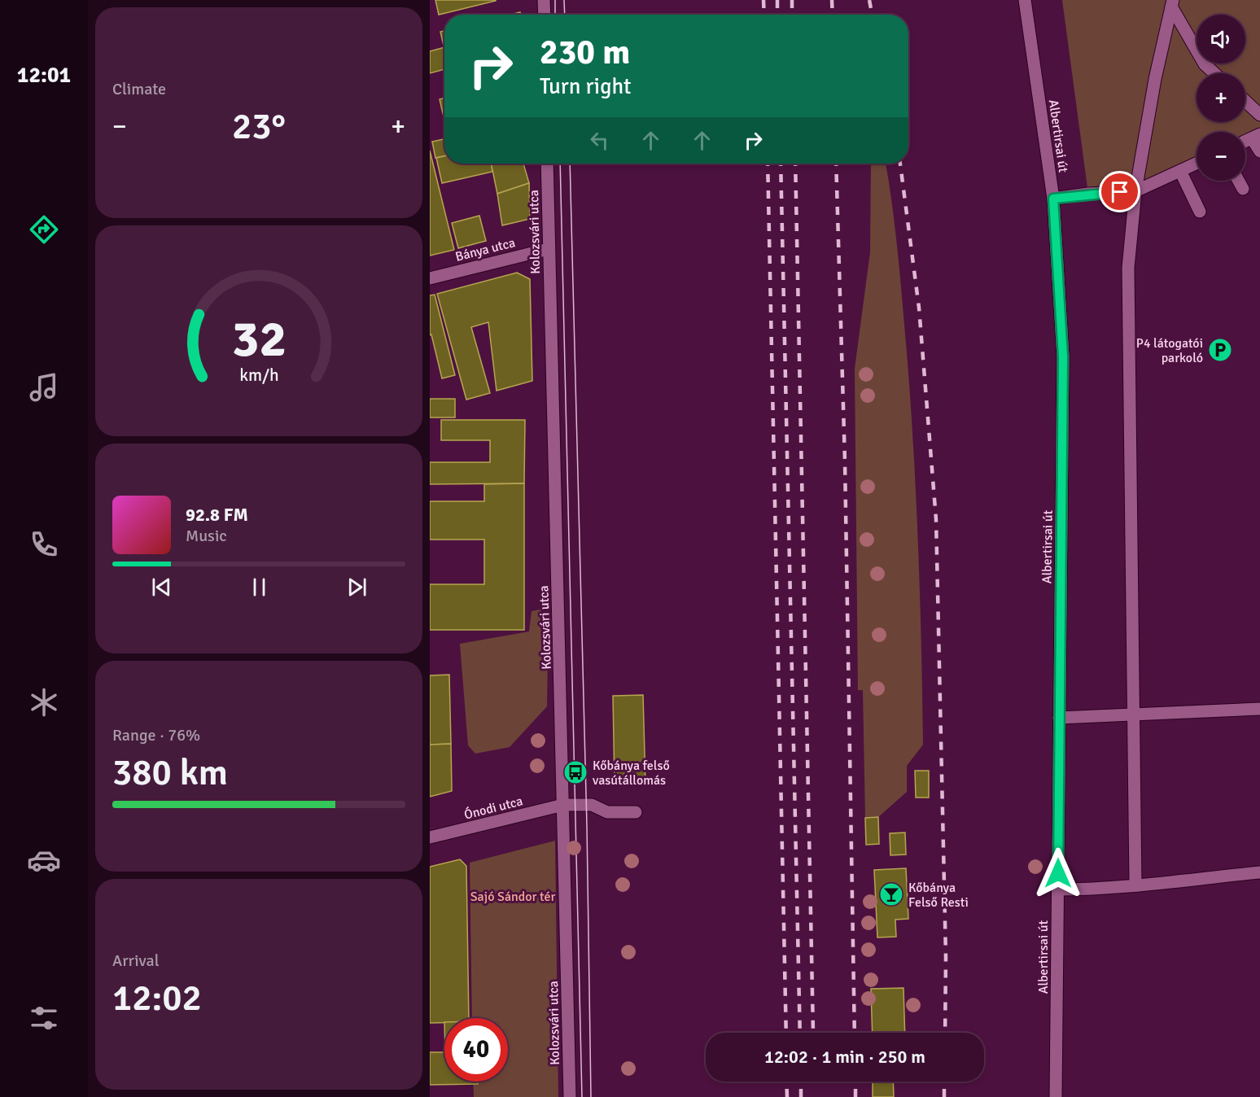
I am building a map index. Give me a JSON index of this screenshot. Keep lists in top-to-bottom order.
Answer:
{
  "streets": {
    "street": [
      "Albertirsai út",
      "Kolozsvári utca",
      "Bánya utca",
      "Ónodi utca"
    ]
  },
  "crossings": [
    ["Kolozsvári utca", "Bánya utca"],
    ["Kolozsvári utca", "Ónodi utca"]
  ],
  "parks": ["Sajó Sándor tér"],
  "places": {
    "parking": ["P4 látogatói parkoló"],
    "bus stop": ["Kőbánya felső vasútállomás"],
    "bar": ["Kőbánya Felső Resti"]
  },
  "page": {
    "tabs": "12:01",
    "tile": [
      "Climate",
      ["Range · 76%", "380 km"],
      ["Arrival", "12:02"]
    ],
    "map_buttons": ["+", "−"],
    "turn": ["230 m", "Turn right"],
    "heat": ["−", "23°", "+"],
    "song": ["92.8 FM", "Music"],
    "limit": "40",
    "trip": "12:02 · 1 min · 250 m",
    "gauge": ["32", "km/h"]
  }
}
